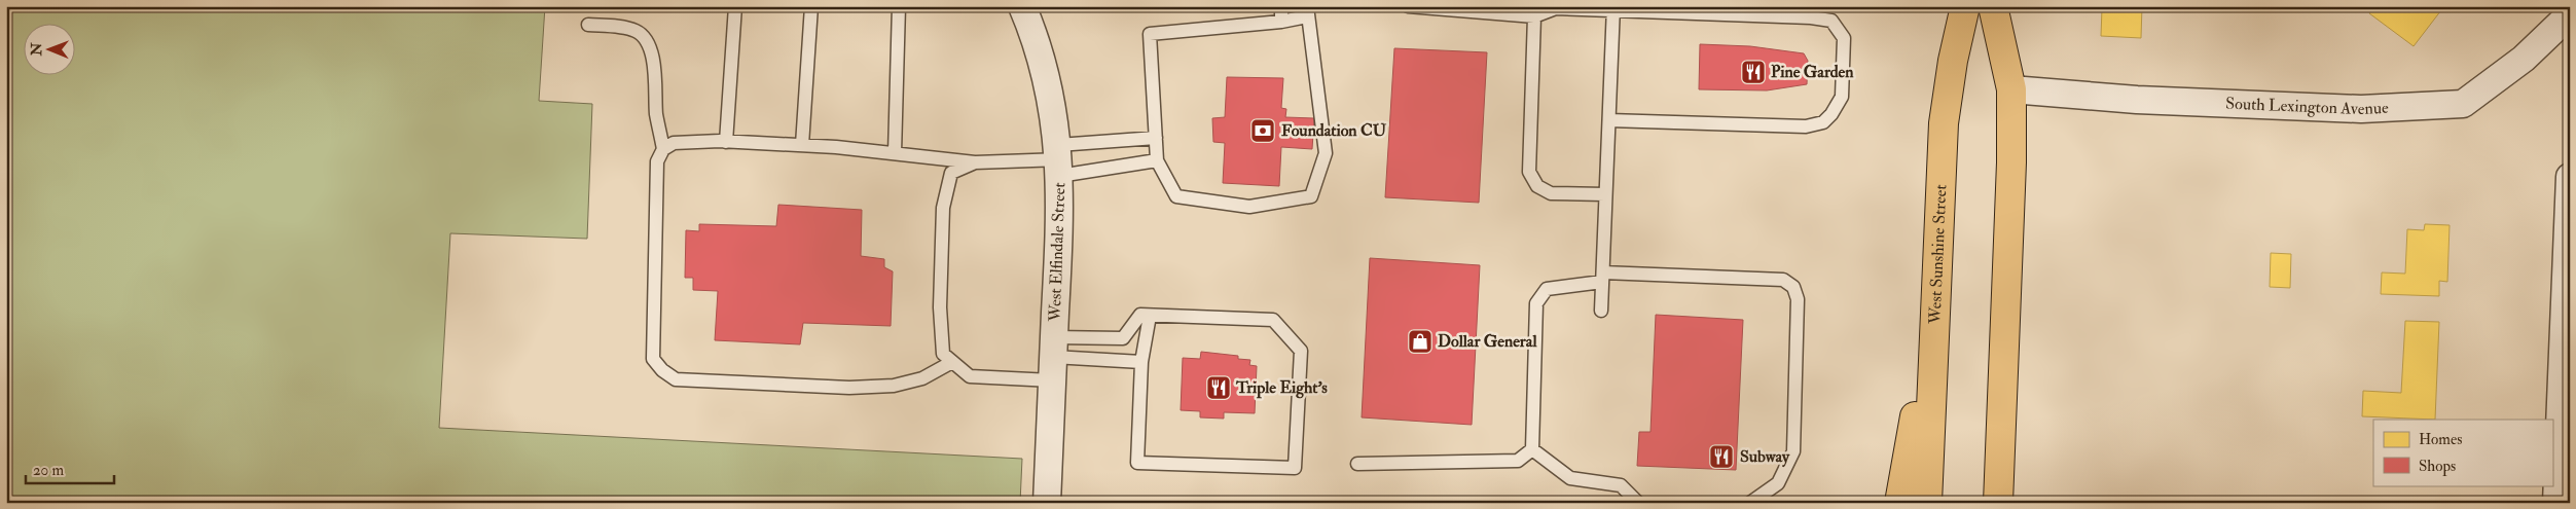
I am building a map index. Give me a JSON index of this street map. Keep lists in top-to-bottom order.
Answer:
{
  "streets": {
    "main road": ["West Sunshine Street"],
    "street": ["South Lexington Avenue", "West Elfindale Street"]
  },
  "places": {
    "restaurant": ["Pine Garden", "Triple Eight's", "Subway"],
    "bank": ["Foundation CU"],
    "shop": ["Dollar General"]
  },
  "legend": ["Homes", "Shops"],
  "scale_bar": "20 m",
  "north": "left"
}
